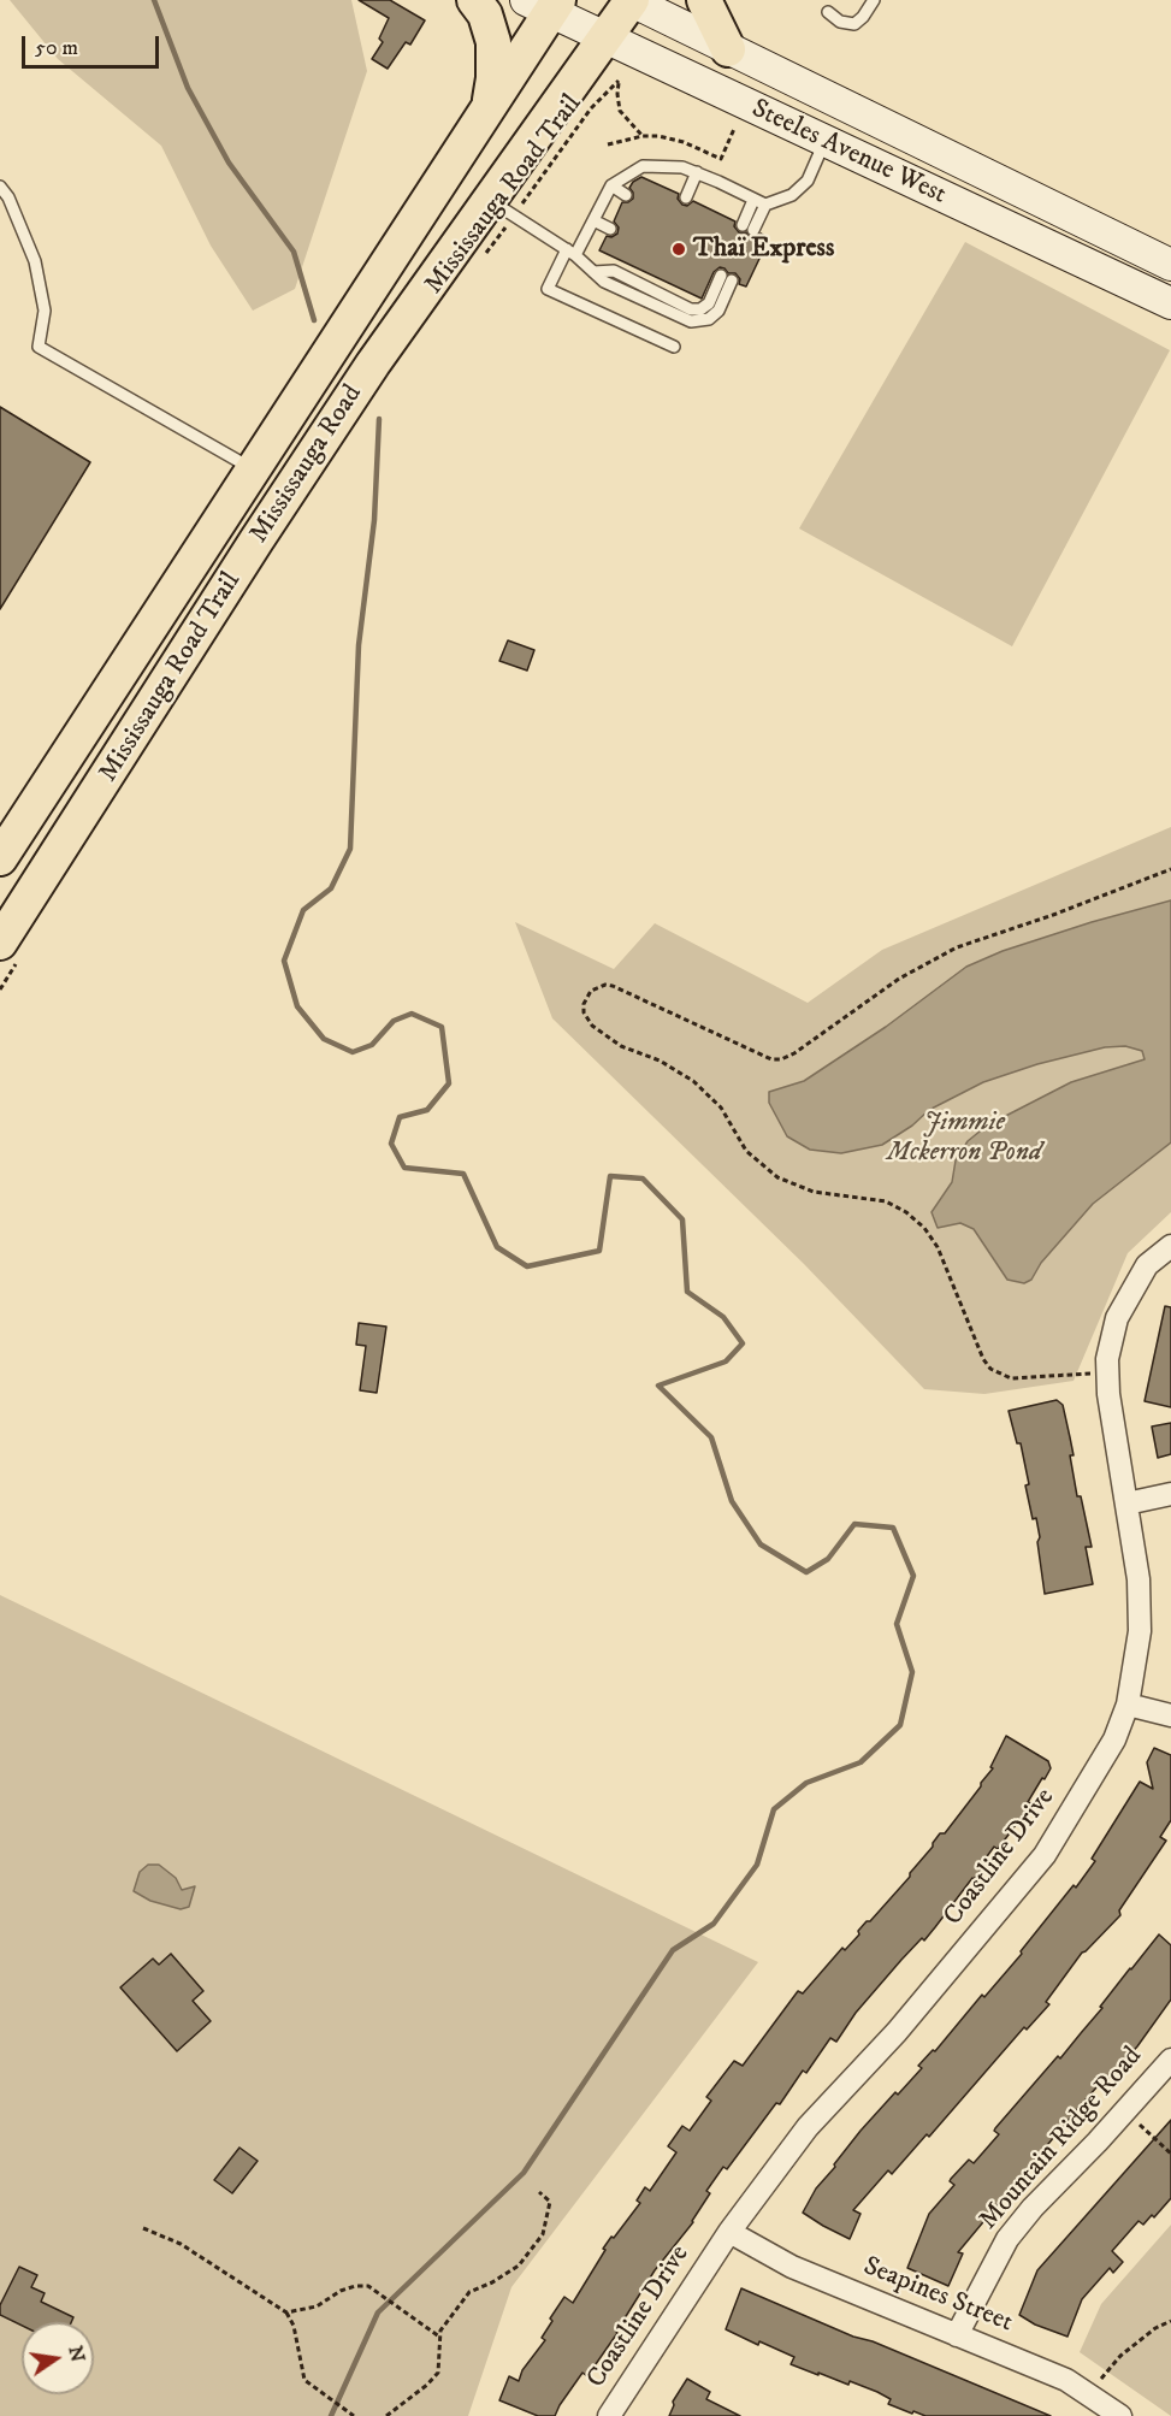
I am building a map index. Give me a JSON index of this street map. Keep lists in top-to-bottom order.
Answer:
{
  "streets": {
    "main road": ["Steeles Avenue West", "Mississauga Road"],
    "street": ["Coastline Drive", "Mountain Ridge Road", "Seapines Street"],
    "path": ["Mississauga Road Trail"]
  },
  "crossings": [
    ["Steeles Avenue West", "Mississauga Road"],
    ["Mississauga Road Trail", "Mississauga Road"],
    ["Coastline Drive", "Seapines Street"],
    ["Mountain Ridge Road", "Seapines Street"]
  ],
  "parks": ["Jimmie Mckerron Pond"],
  "places": ["Thaï Express"],
  "scale_bar": "50 m",
  "north": "right"
}
